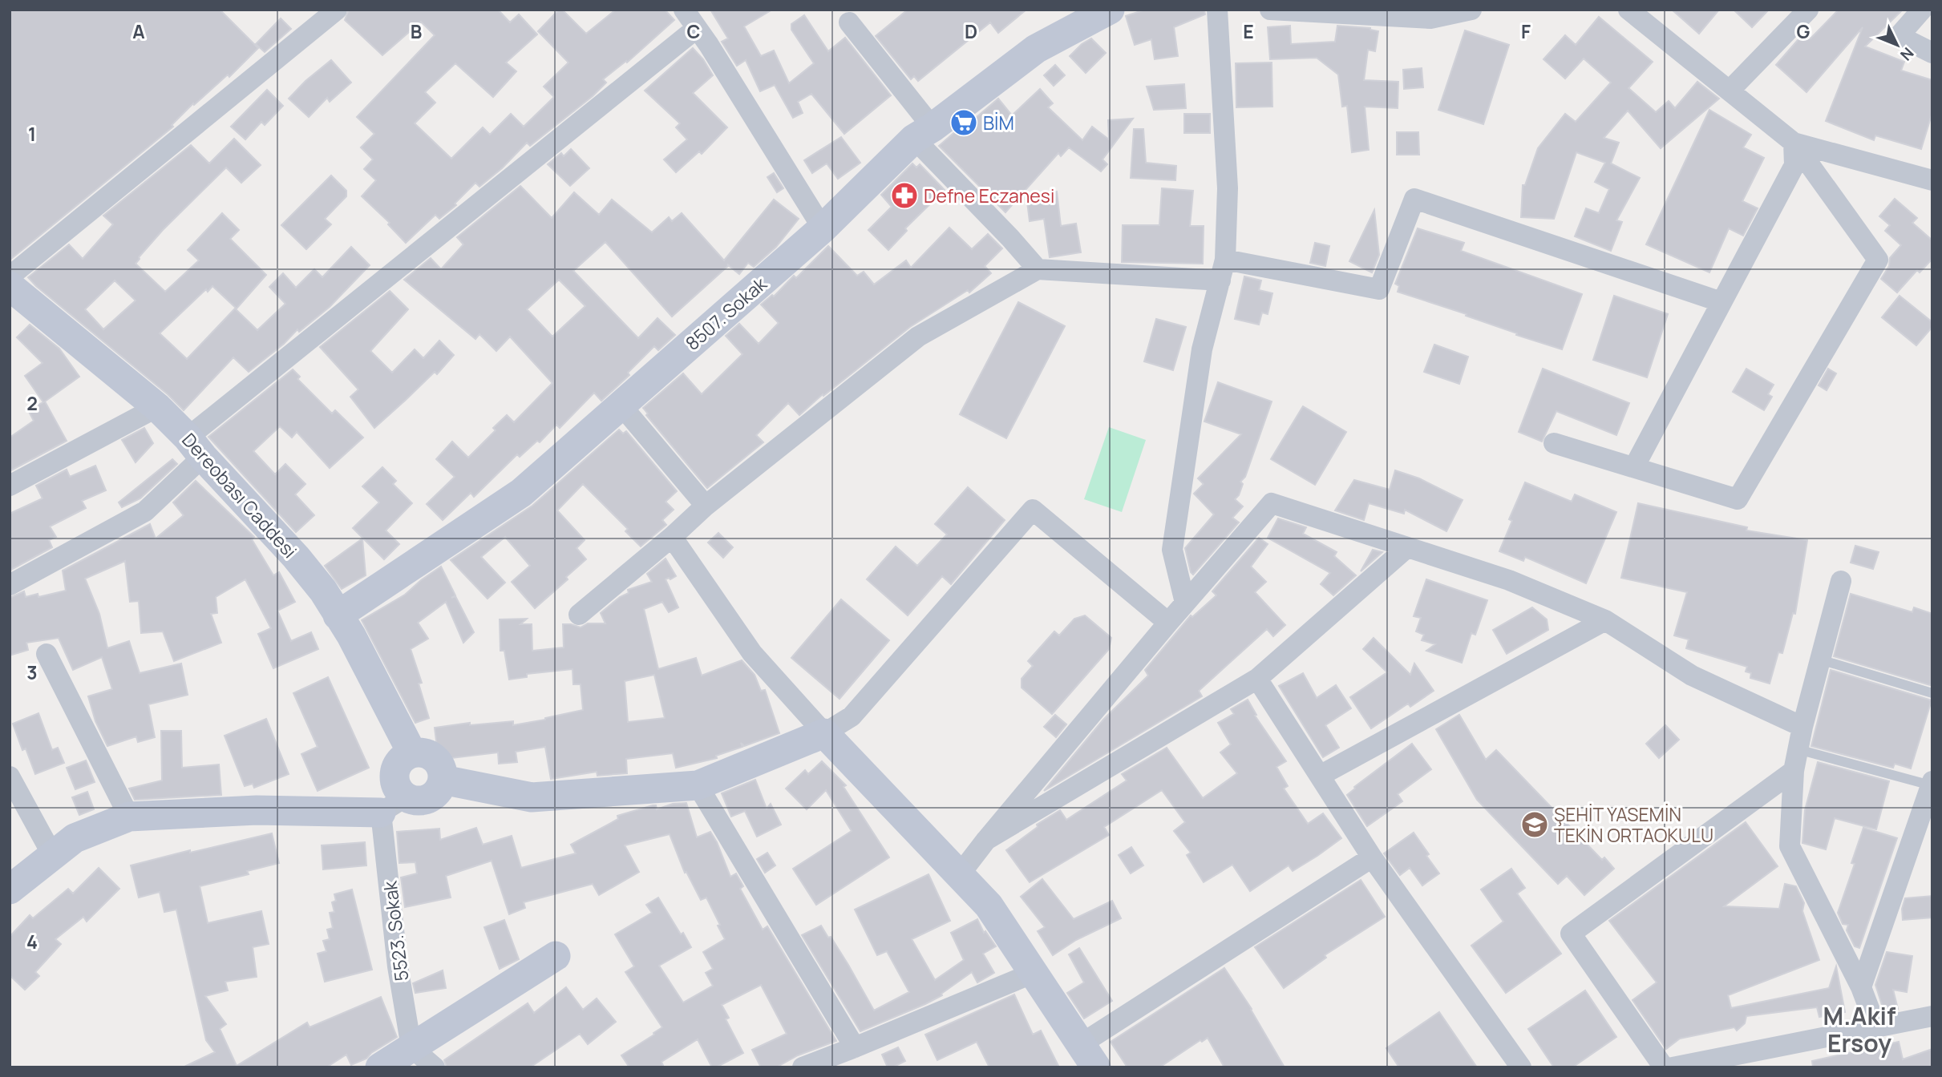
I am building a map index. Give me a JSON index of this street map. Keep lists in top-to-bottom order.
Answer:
{
  "streets": {
    "street": ["8507. Sokak", "Dereobası Caddesi", "5523. Sokak"]
  },
  "crossings": [
    ["8507. Sokak", "Dereobası Caddesi"],
    ["Dereobası Caddesi", "5523. Sokak"]
  ],
  "districts": ["M.Akif Ersoy"],
  "places": {
    "supermarket": ["BİM"],
    "pharmacy": ["Defne Eczanesi"],
    "school or university": ["ŞEHİT YASEMİN TEKİN ORTAOKULU"]
  },
  "north": "bottom right",
  "grid": {
    "columns": [
      "A",
      "B",
      "C",
      "D",
      "E",
      "F",
      "G"
    ],
    "rows": [
      "1",
      "2",
      "3",
      "4"
    ]
  }
}
